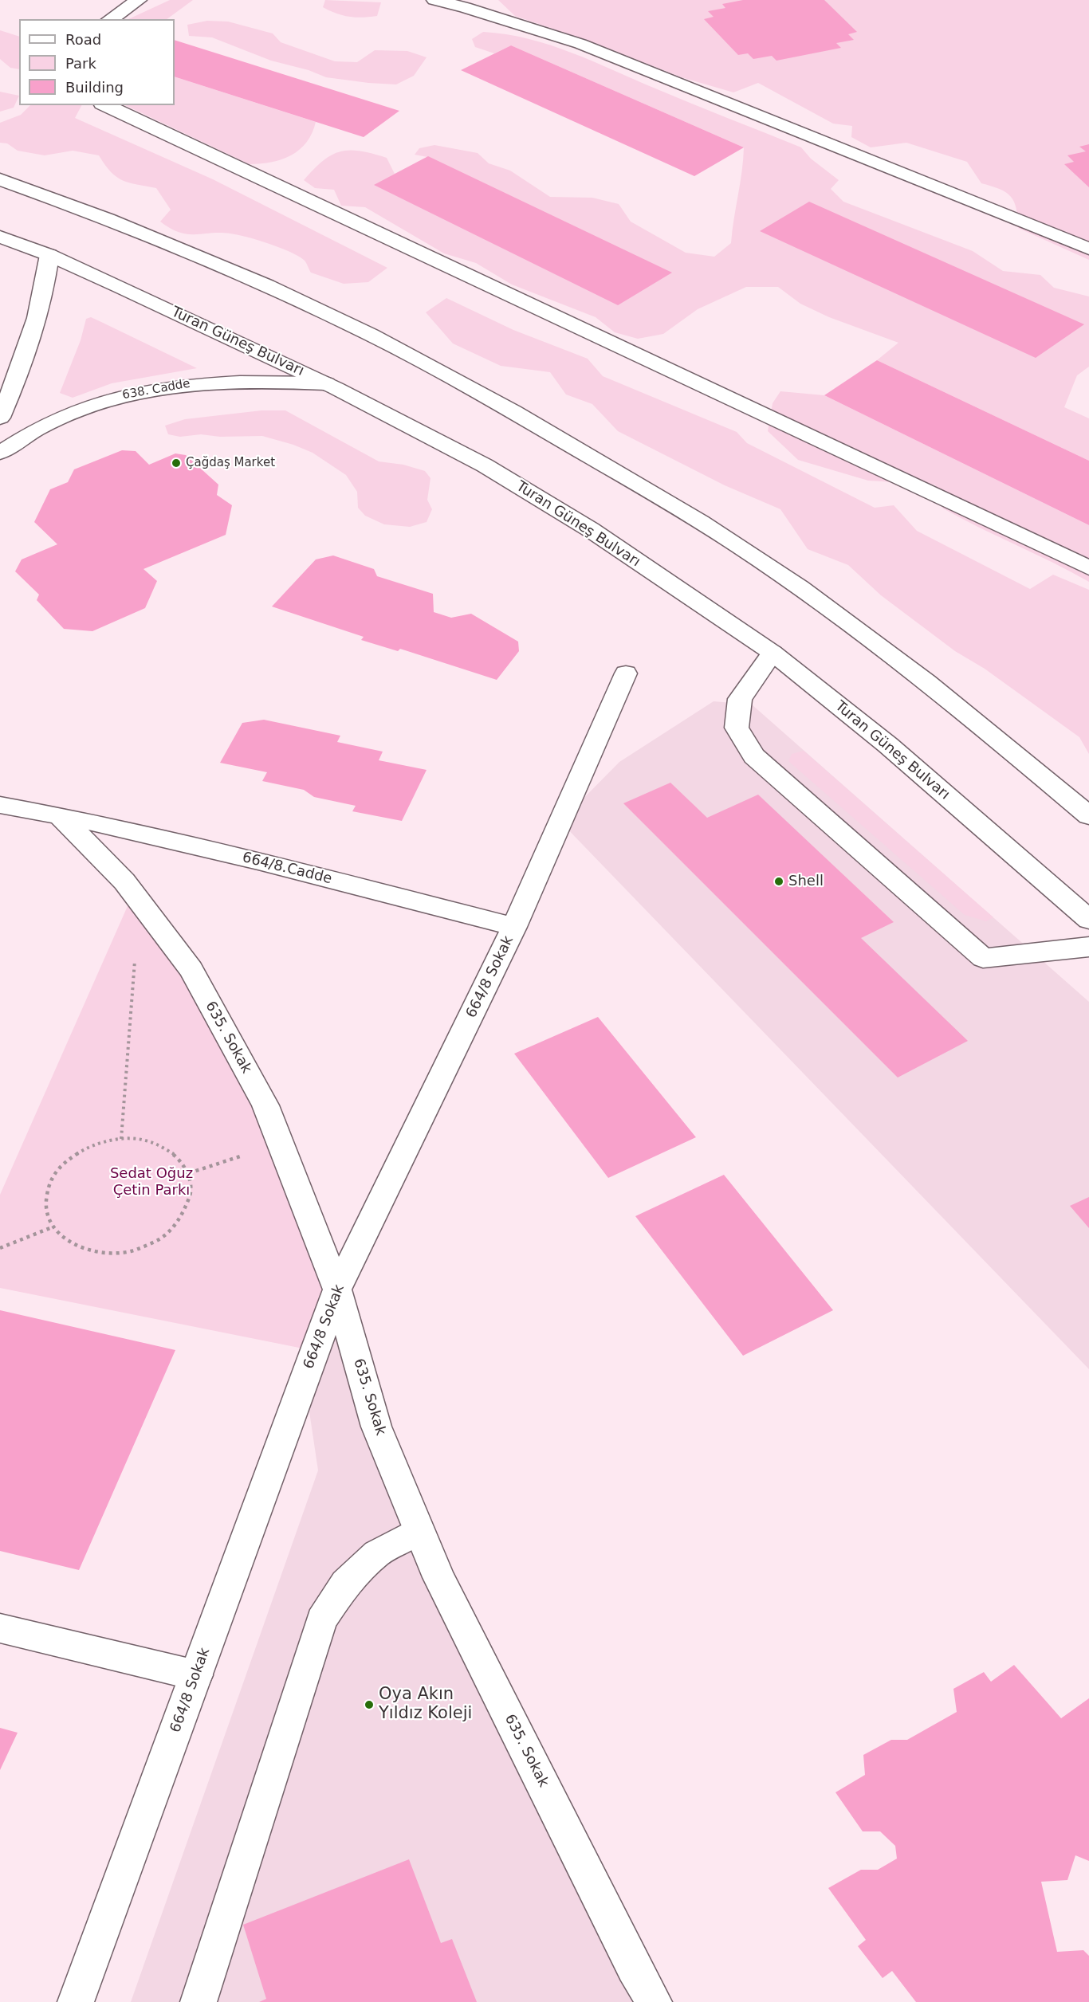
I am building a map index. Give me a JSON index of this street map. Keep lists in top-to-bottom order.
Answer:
{
  "streets": {
    "street": [
      "Turan Güneş Bulvarı",
      "638. Cadde",
      "664/8.Cadde",
      "664/8 Sokak",
      "635. Sokak"
    ]
  },
  "crossings": [
    ["Turan Güneş Bulvarı", "638. Cadde"],
    ["664/8.Cadde", "664/8 Sokak"],
    ["664/8.Cadde", "635. Sokak"],
    ["664/8 Sokak", "635. Sokak"]
  ],
  "parks": ["Sedat Oğuz Çetin Parkı"],
  "places": ["Çağdaş Market", "Shell", "Oya Akın Yıldız Koleji"],
  "legend": ["Road", "Park", "Building"]
}
